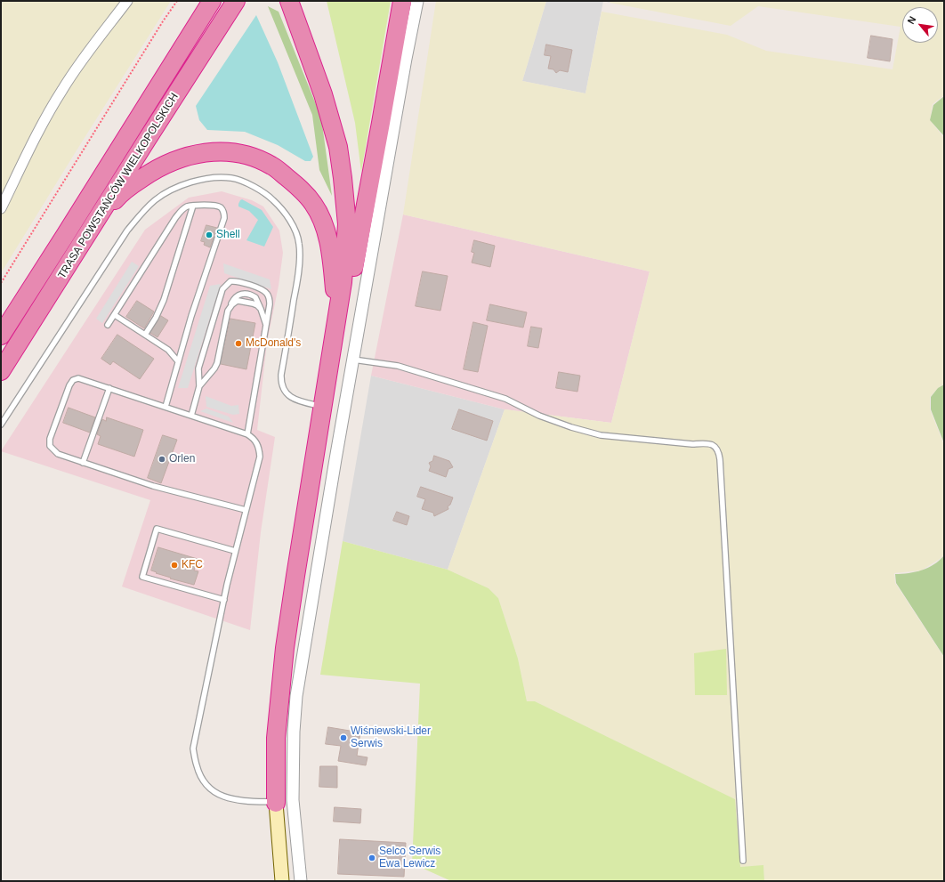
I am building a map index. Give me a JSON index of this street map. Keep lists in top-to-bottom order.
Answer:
{
  "streets": {
    "highway": ["TRASA POWSTAŃCÓW WIELKOPOLSKICH"]
  },
  "places": [
    "Shell",
    "McDonald's",
    "Orlen",
    "KFC",
    "Wiśniewski-Lider Serwis",
    "Selco Serwis Ewa Lewicz"
  ],
  "north": "top left"
}
